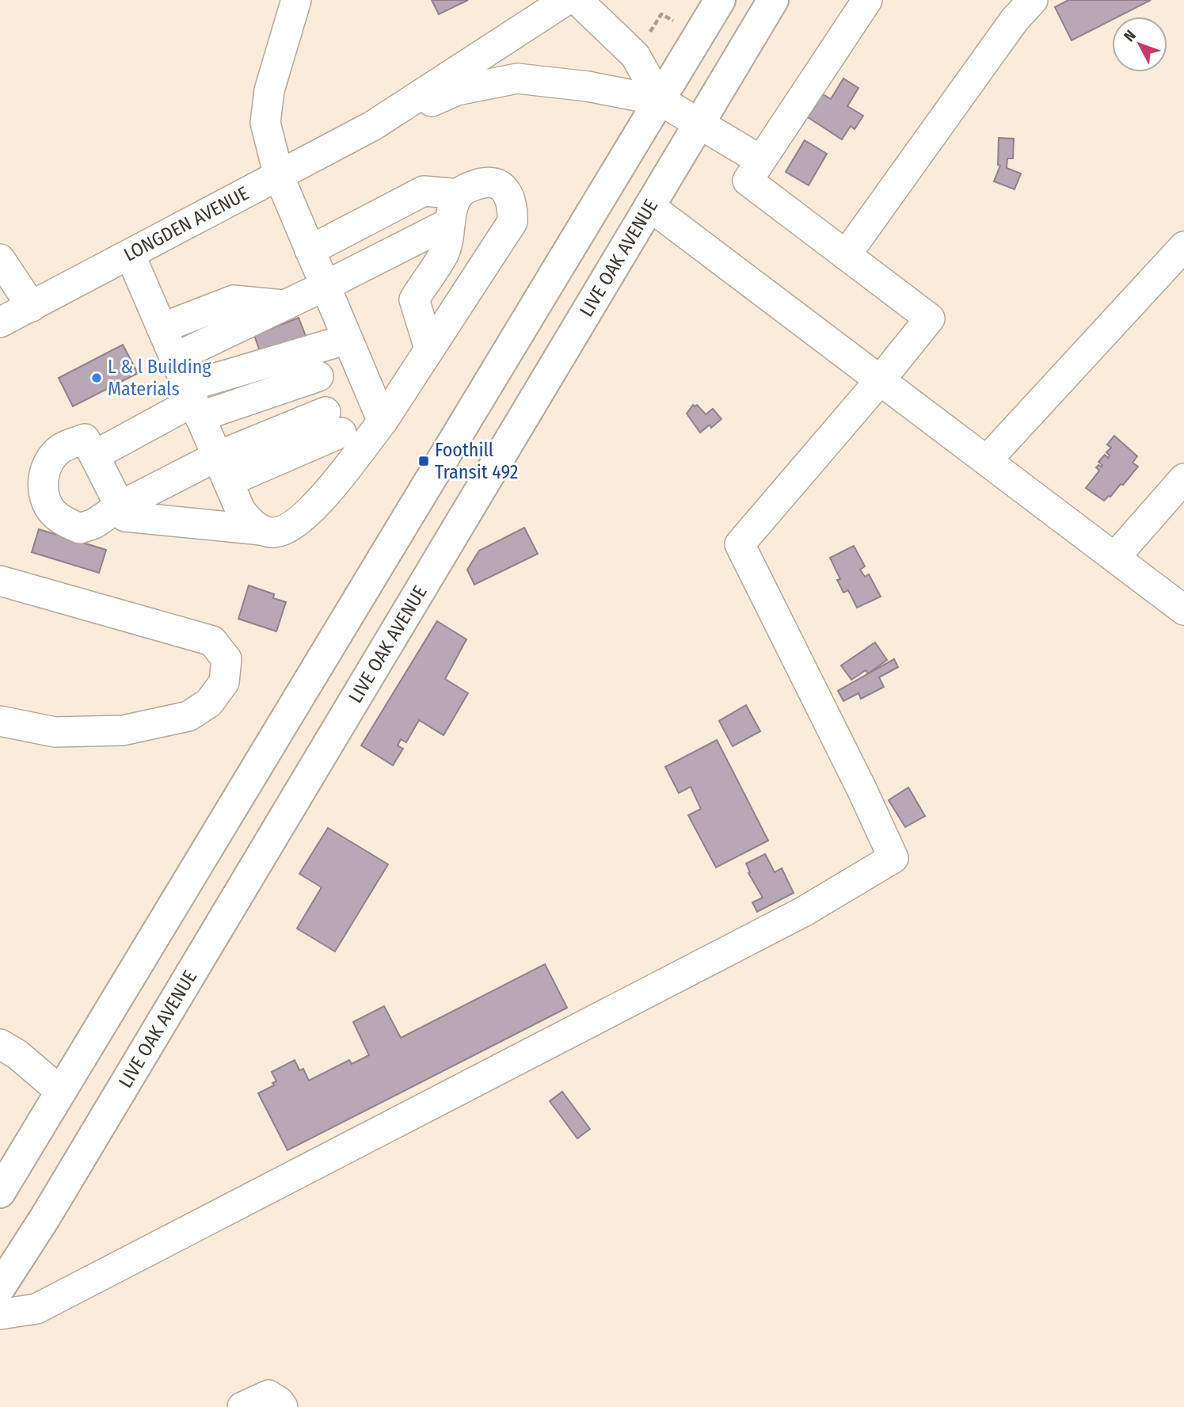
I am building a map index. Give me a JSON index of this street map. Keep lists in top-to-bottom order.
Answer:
{
  "streets": {
    "main road": ["LIVE OAK AVENUE"],
    "street": ["LONGDEN AVENUE"]
  },
  "crossings": [
    ["LONGDEN AVENUE", "LIVE OAK AVENUE"]
  ],
  "places": {
    "other": ["L & l Building Materials"],
    "transit": ["Foothill Transit 492"]
  },
  "north": "top left"
}
